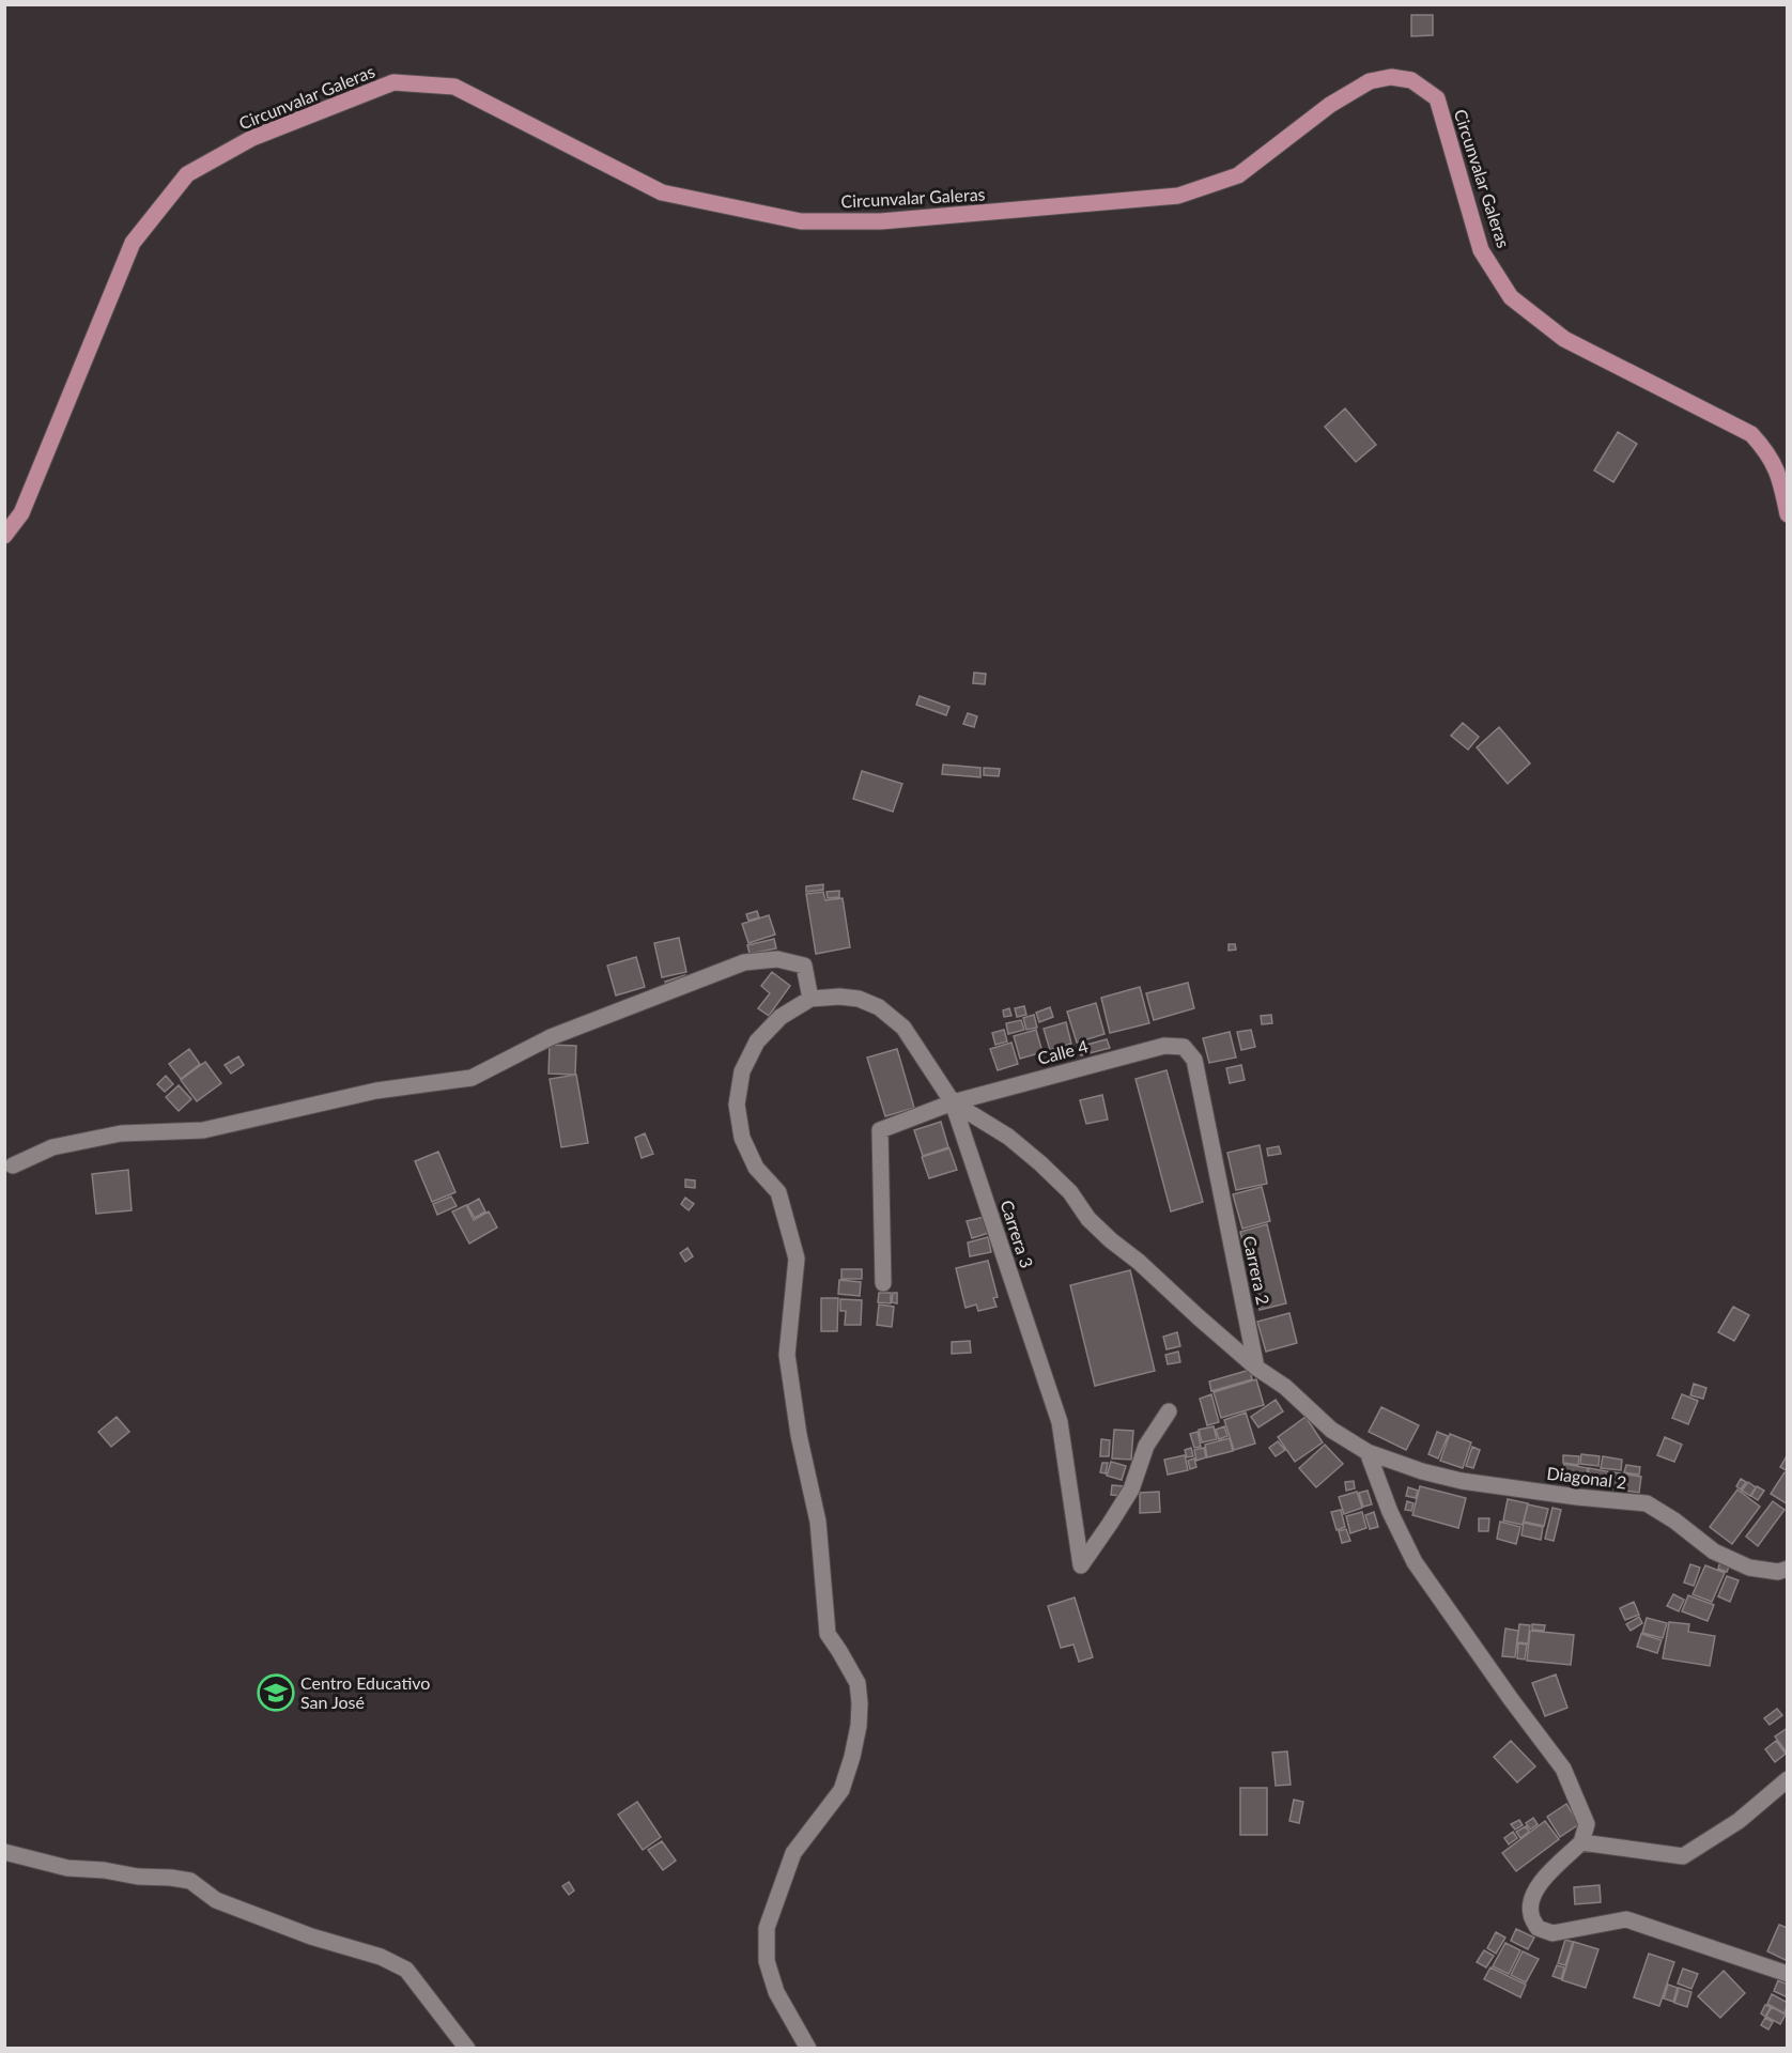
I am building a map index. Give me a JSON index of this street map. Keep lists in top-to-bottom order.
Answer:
{
  "streets": {
    "main road": ["Circunvalar Galeras"],
    "street": [
      "Calle 4",
      "Carrera 3",
      "Carrera 2",
      "Diagonal 2"
    ]
  },
  "crossings": [
    ["Calle 4", "Carrera 3"],
    ["Calle 4", "Carrera 2"]
  ],
  "places": {
    "school or university": ["Centro Educativo San José"]
  }
}
